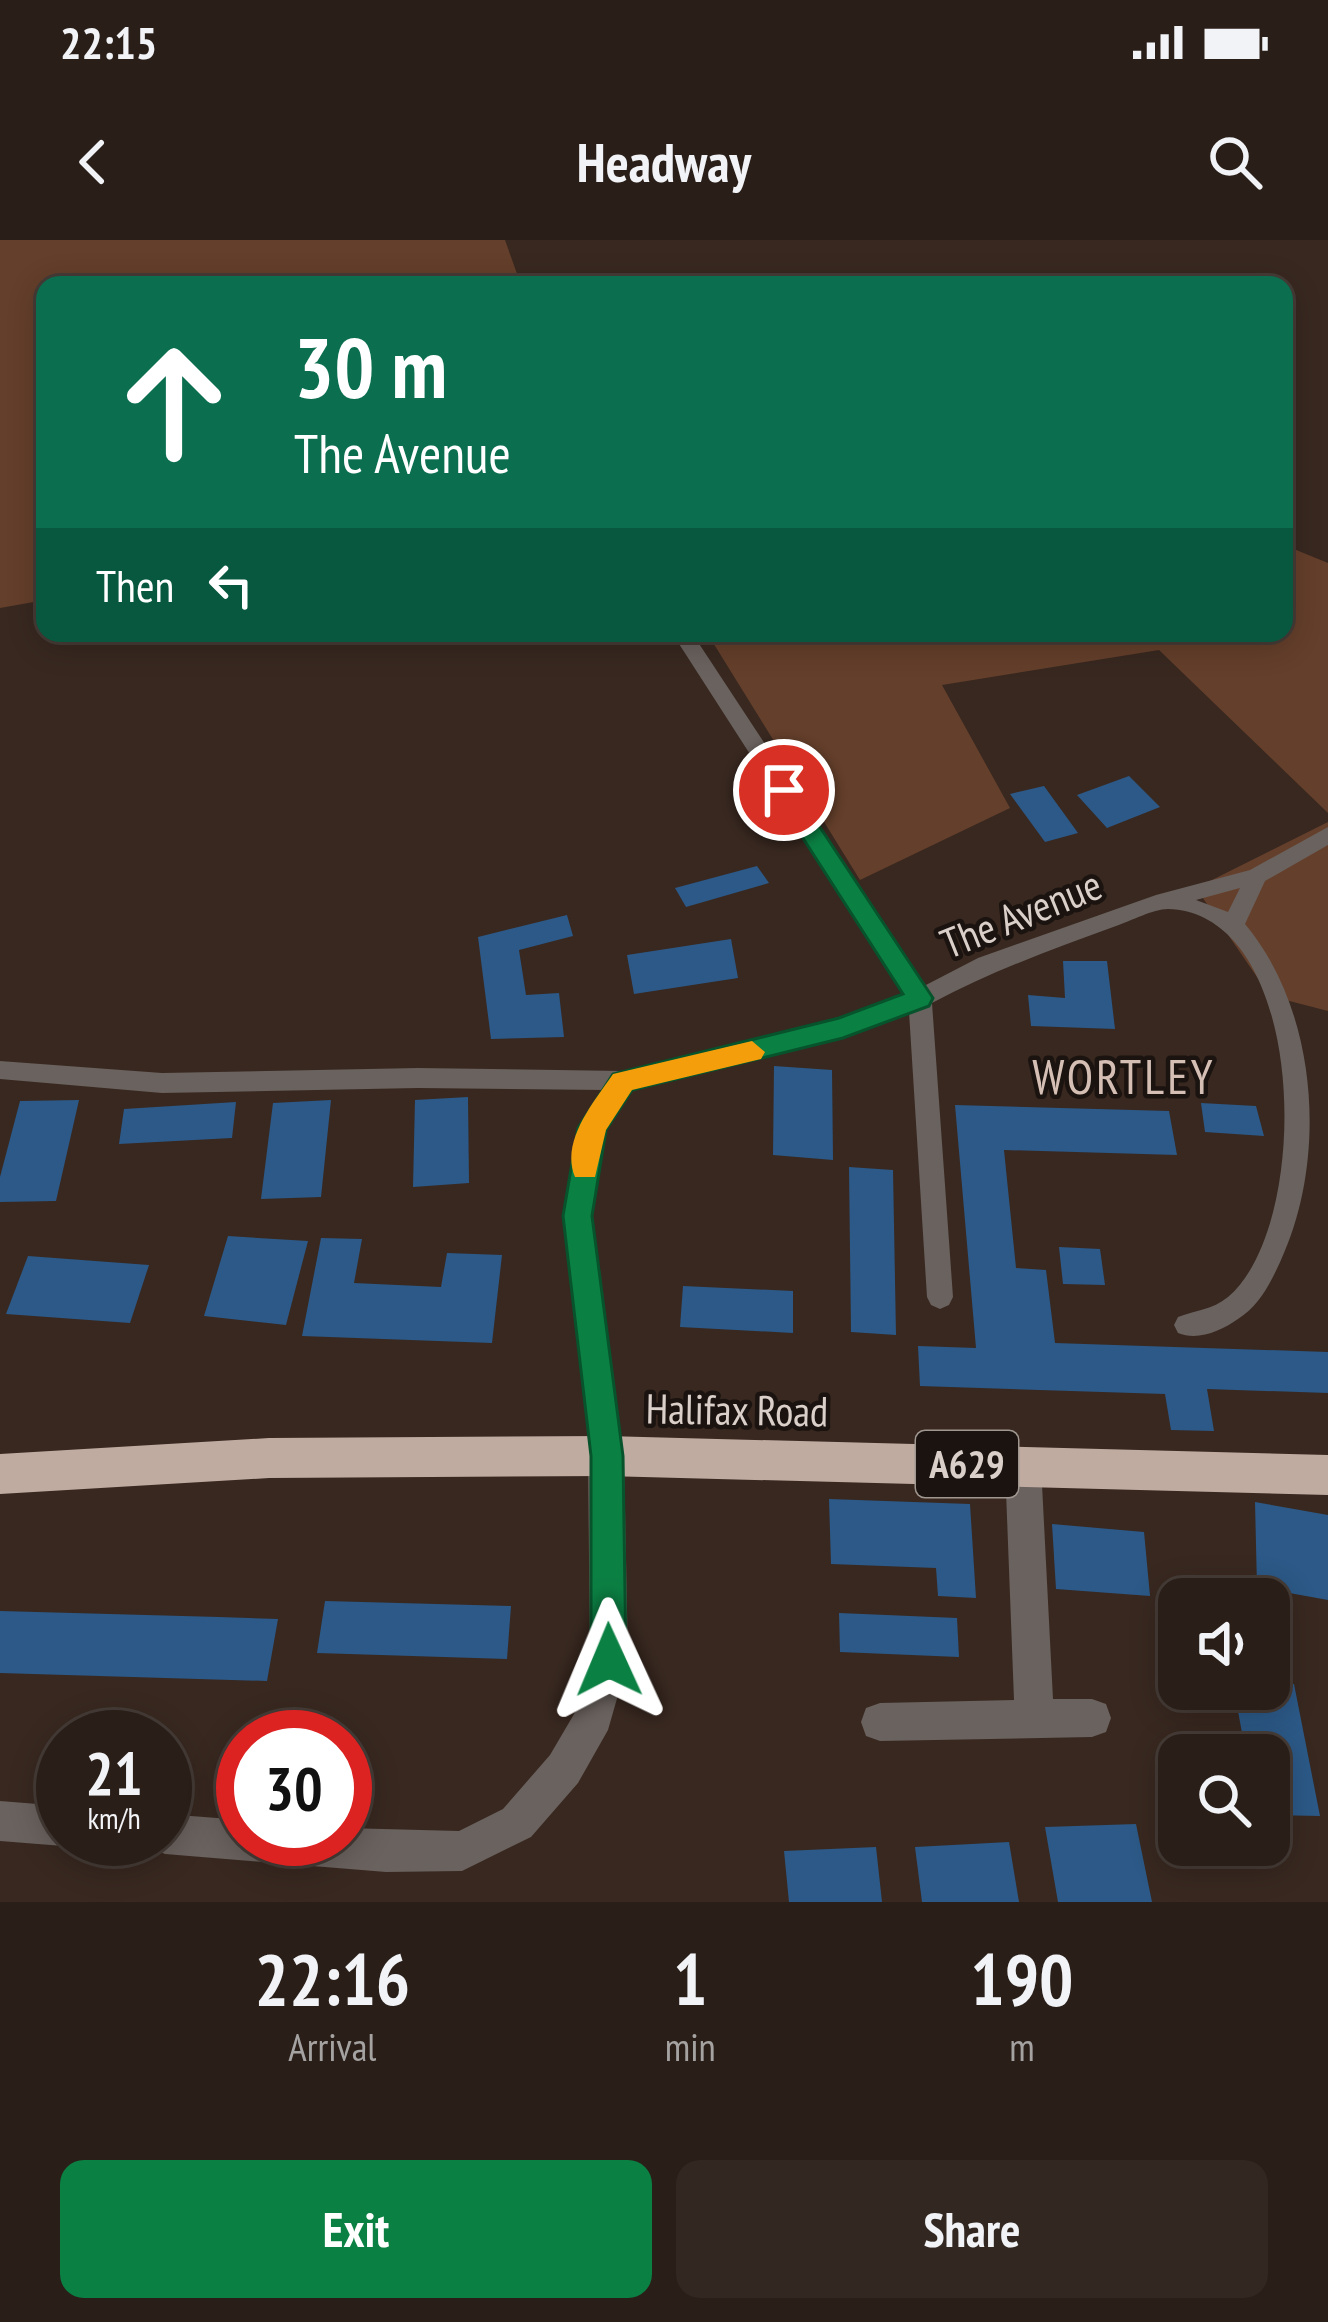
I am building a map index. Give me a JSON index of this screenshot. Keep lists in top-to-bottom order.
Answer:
{
  "streets": {
    "highway": ["Halifax Road", "A629"],
    "lane": ["The Avenue"]
  },
  "districts": ["WORTLEY"],
  "page": {
    "status": "22:15",
    "header": "Headway",
    "turn": ["30 m", "The Avenue"],
    "then": "Then",
    "speed": "21 km/h",
    "limit": "30",
    "eta": [
      "22:16",
      "Arrival",
      "1",
      "min",
      "190",
      "m"
    ],
    "buttons": ["Exit", "Share"]
  }
}
